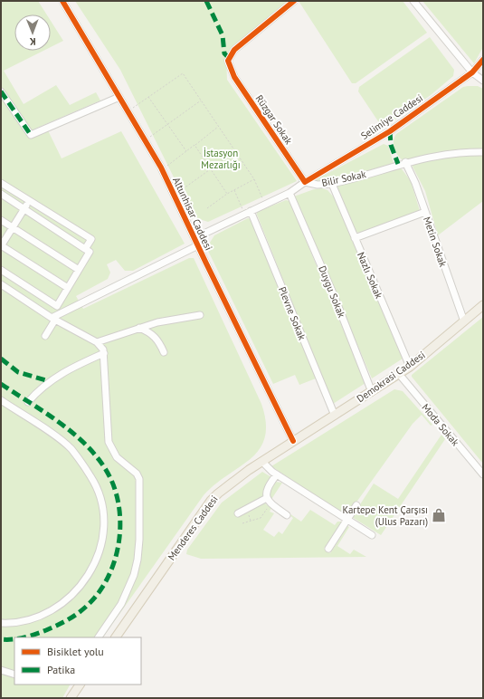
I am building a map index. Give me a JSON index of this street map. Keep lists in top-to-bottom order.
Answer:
{
  "streets": {
    "main road": ["Demokrasi Caddesi", "Menderes Caddesi"],
    "street": [
      "Selimiye Caddesi",
      "Rüzgar Sokak",
      "Bilir Sokak",
      "Altunhisar Caddesi",
      "Metin Sokak",
      "Nazlı Sokak",
      "Duygu Sokak",
      "Plevne Sokak",
      "Moda Sokak"
    ]
  },
  "crossings": [
    ["Selimiye Caddesi", "Rüzgar Sokak"],
    ["Selimiye Caddesi", "Bilir Sokak"],
    ["Rüzgar Sokak", "Bilir Sokak"],
    ["Bilir Sokak", "Metin Sokak"],
    ["Bilir Sokak", "Nazlı Sokak"],
    ["Altunhisar Caddesi", "Demokrasi Caddesi"],
    ["Altunhisar Caddesi", "Menderes Caddesi"],
    ["Metin Sokak", "Demokrasi Caddesi"],
    ["Nazlı Sokak", "Demokrasi Caddesi"],
    ["Duygu Sokak", "Demokrasi Caddesi"],
    ["Plevne Sokak", "Demokrasi Caddesi"],
    ["Demokrasi Caddesi", "Moda Sokak"],
    ["Demokrasi Caddesi", "Menderes Caddesi"]
  ],
  "parks": ["İstasyon Mezarlığı"],
  "places": {
    "shop": ["Kartepe Kent Çarşısı (Ulus Pazarı)"]
  },
  "legend": ["Bisiklet yolu", "Patika"],
  "north": "bottom"
}
